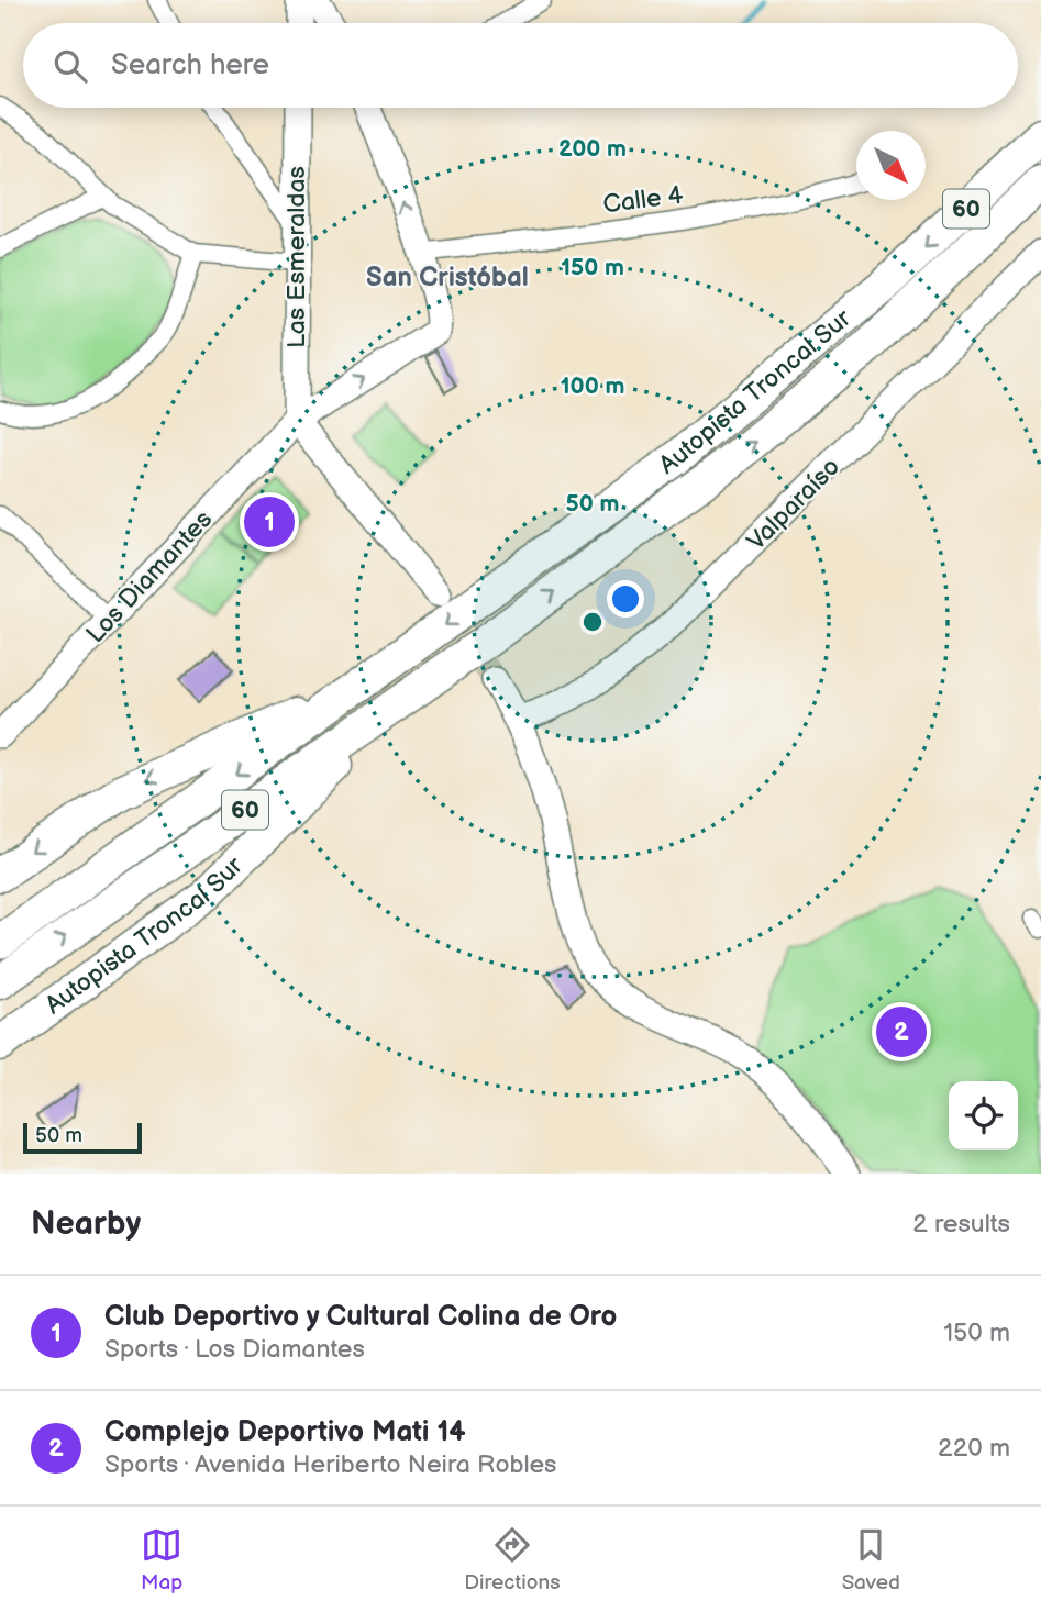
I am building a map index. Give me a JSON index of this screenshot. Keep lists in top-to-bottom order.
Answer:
{
  "streets": {
    "highway": ["60", "Autopista Troncal Sur"],
    "street": [
      "Calle 4",
      "Las Esmeraldas",
      "Valparaíso",
      "Los Diamantes"
    ]
  },
  "crossings": [
    ["Calle 4", "Los Diamantes"],
    ["Las Esmeraldas", "Los Diamantes"]
  ],
  "districts": ["San Cristóbal"],
  "scale_bar": "50 m",
  "north": "bottom right",
  "page": {
    "search": "Search here",
    "pins": ["1", "2"],
    "scale": "50 m",
    "heading": ["Nearby", "2 results"],
    "list": [
      {
        "mark": "1",
        "name": "Club Deportivo y Cultural Colina de Oro",
        "note": "Sports · Los Diamantes",
        "value": "150 m"
      },
      {
        "mark": "2",
        "name": "Complejo Deportivo Mati 14",
        "note": "Sports · Avenida Heriberto Neira Robles",
        "value": "220 m"
      }
    ],
    "nav": ["Map", "Directions", "Saved"]
  },
  "rings": [
    "200 m",
    "150 m",
    "100 m",
    "50 m"
  ]
}
